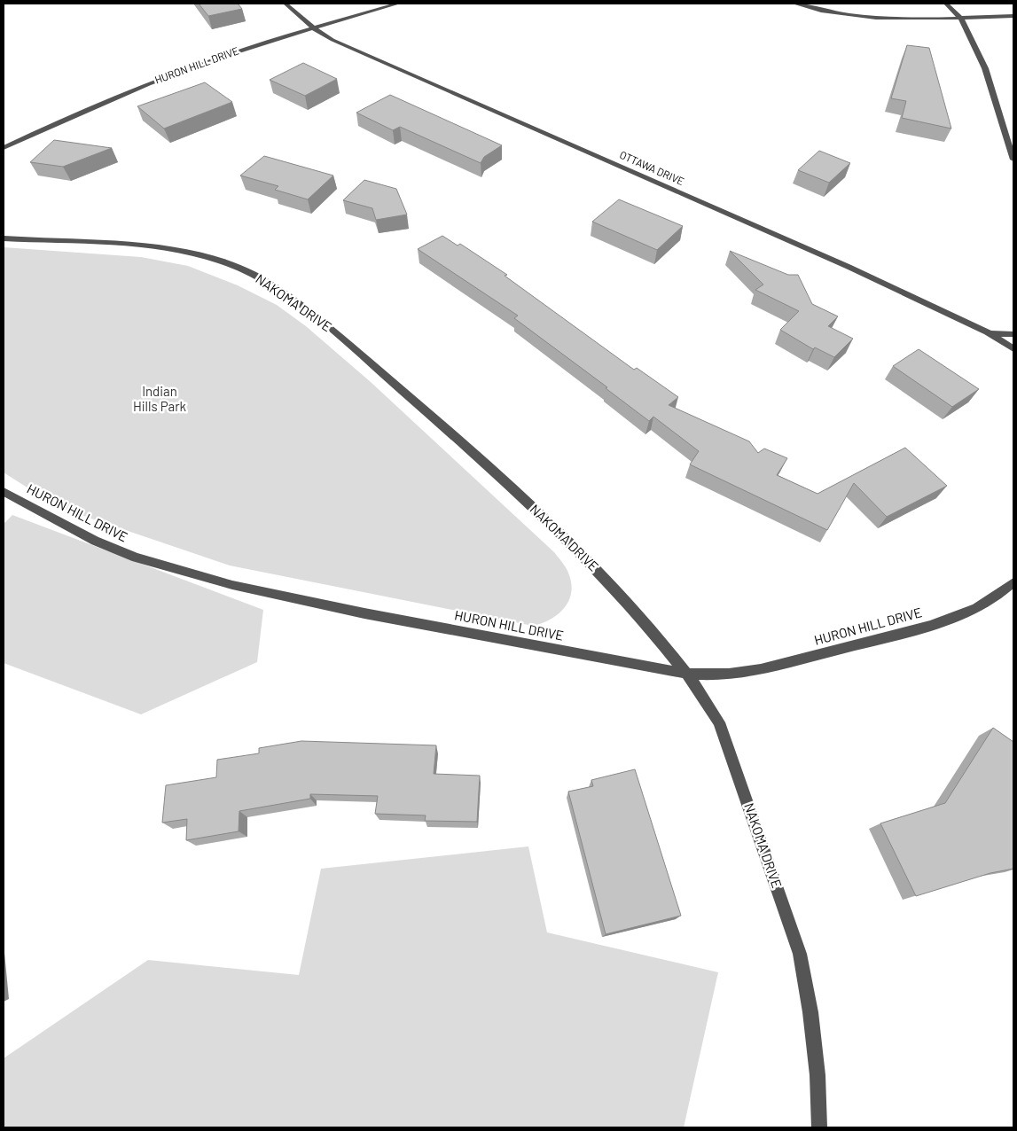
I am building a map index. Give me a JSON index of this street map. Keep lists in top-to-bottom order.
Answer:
{
  "streets": {
    "street": ["HURON HILL DRIVE", "OTTAWA DRIVE", "NAKOMA DRIVE"]
  },
  "crossings": [
    ["HURON HILL DRIVE", "OTTAWA DRIVE"],
    ["HURON HILL DRIVE", "NAKOMA DRIVE"]
  ],
  "parks": ["Indian Hills Park"]
}
